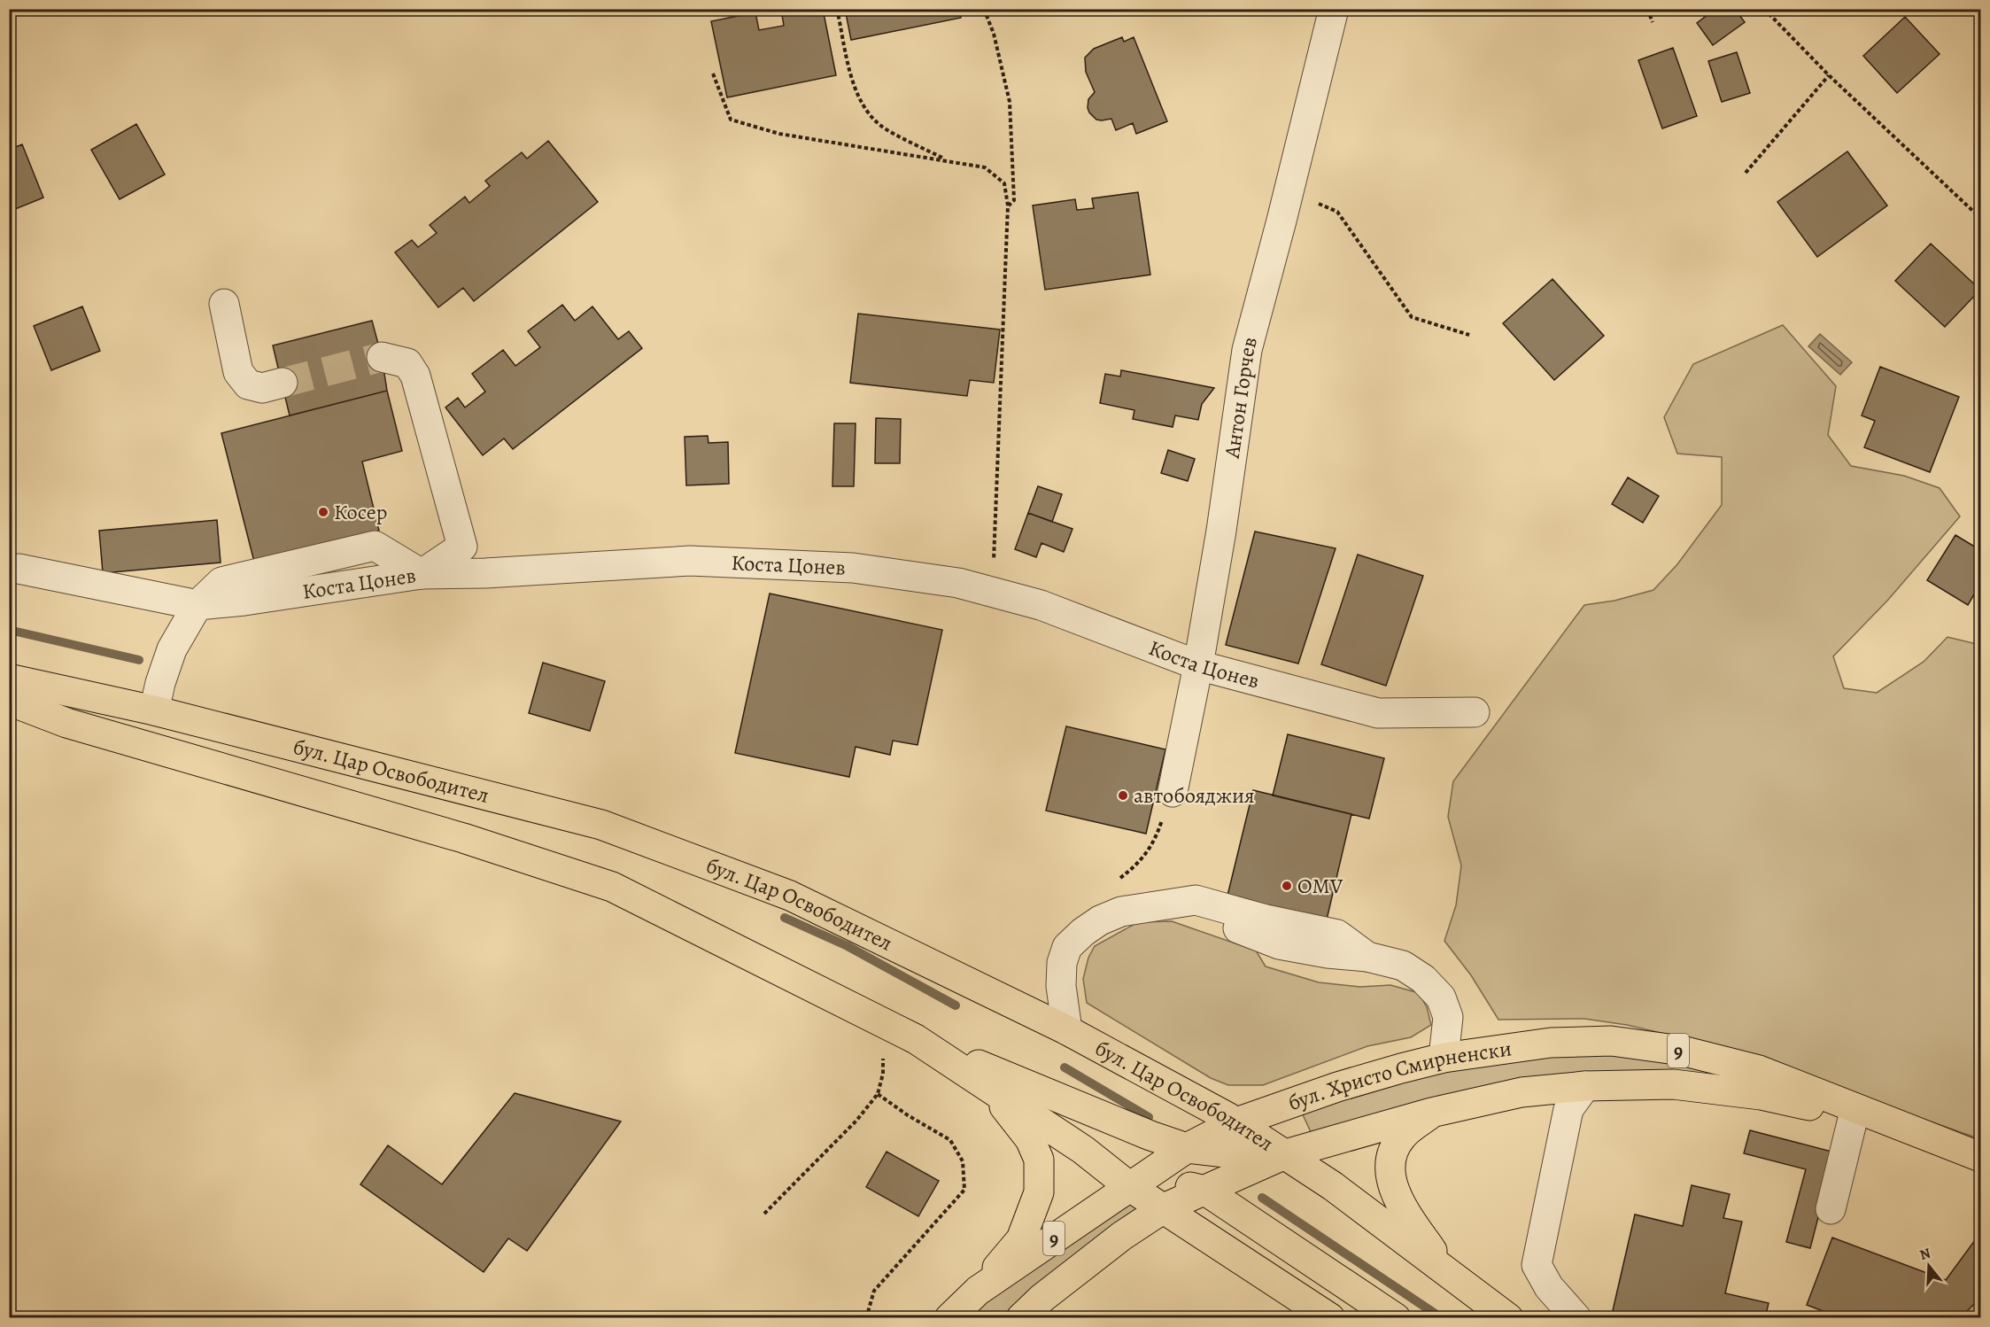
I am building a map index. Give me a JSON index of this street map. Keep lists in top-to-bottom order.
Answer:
{
  "streets": {
    "main road": ["бул. Цар Освободител", "9", "бул. Христо Смирненски"],
    "street": ["Антон Горчев", "Коста Цонев"]
  },
  "crossings": [
    ["Антон Горчев", "Коста Цонев"],
    ["бул. Цар Освободител", "бул. Христо Смирненски"]
  ],
  "places": ["Косер", "автобояджия", "OMV"],
  "north": "top"
}
